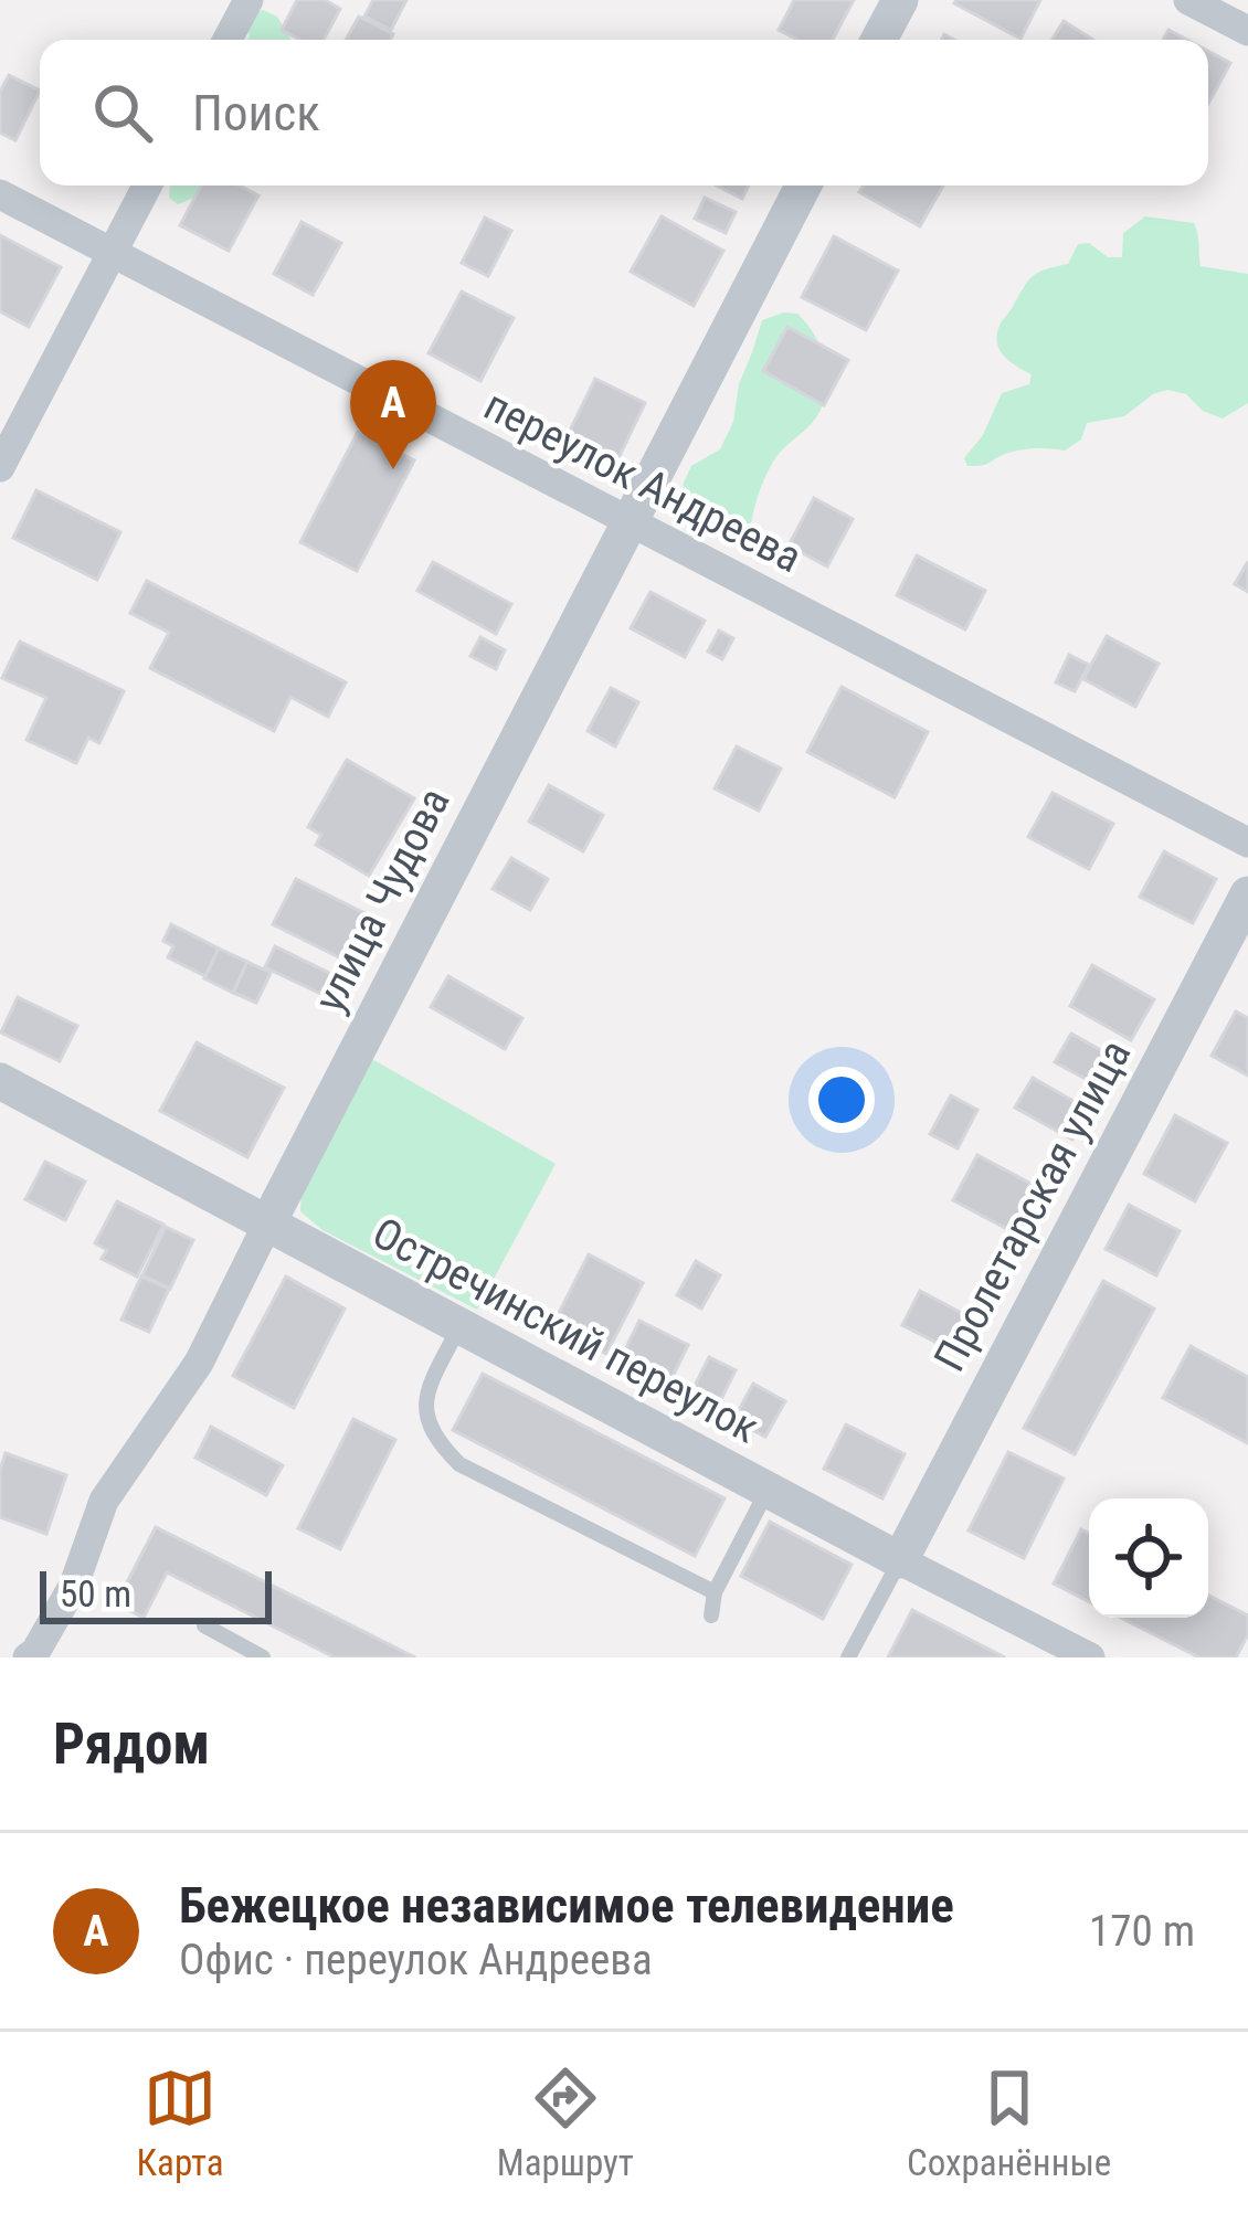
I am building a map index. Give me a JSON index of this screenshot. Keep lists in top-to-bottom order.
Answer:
{
  "streets": {
    "street": [
      "переулок Андреева",
      "улица Чудова",
      "Пролетарская улица",
      "Остречинский переулок"
    ]
  },
  "crossings": [
    ["переулок Андреева", "улица Чудова"],
    ["улица Чудова", "Остречинский переулок"],
    ["Пролетарская улица", "Остречинский переулок"]
  ],
  "scale_bar": "50 m",
  "page": {
    "search": "Поиск",
    "pins": "A",
    "scale": "50 m",
    "heading": "Рядом",
    "list": [
      {
        "mark": "A",
        "name": "Бежецкое независимое телевидение",
        "note": "Офис · переулок Андреева",
        "value": "170 m"
      }
    ],
    "nav": ["Карта", "Маршрут", "Сохранённые"]
  }
}
